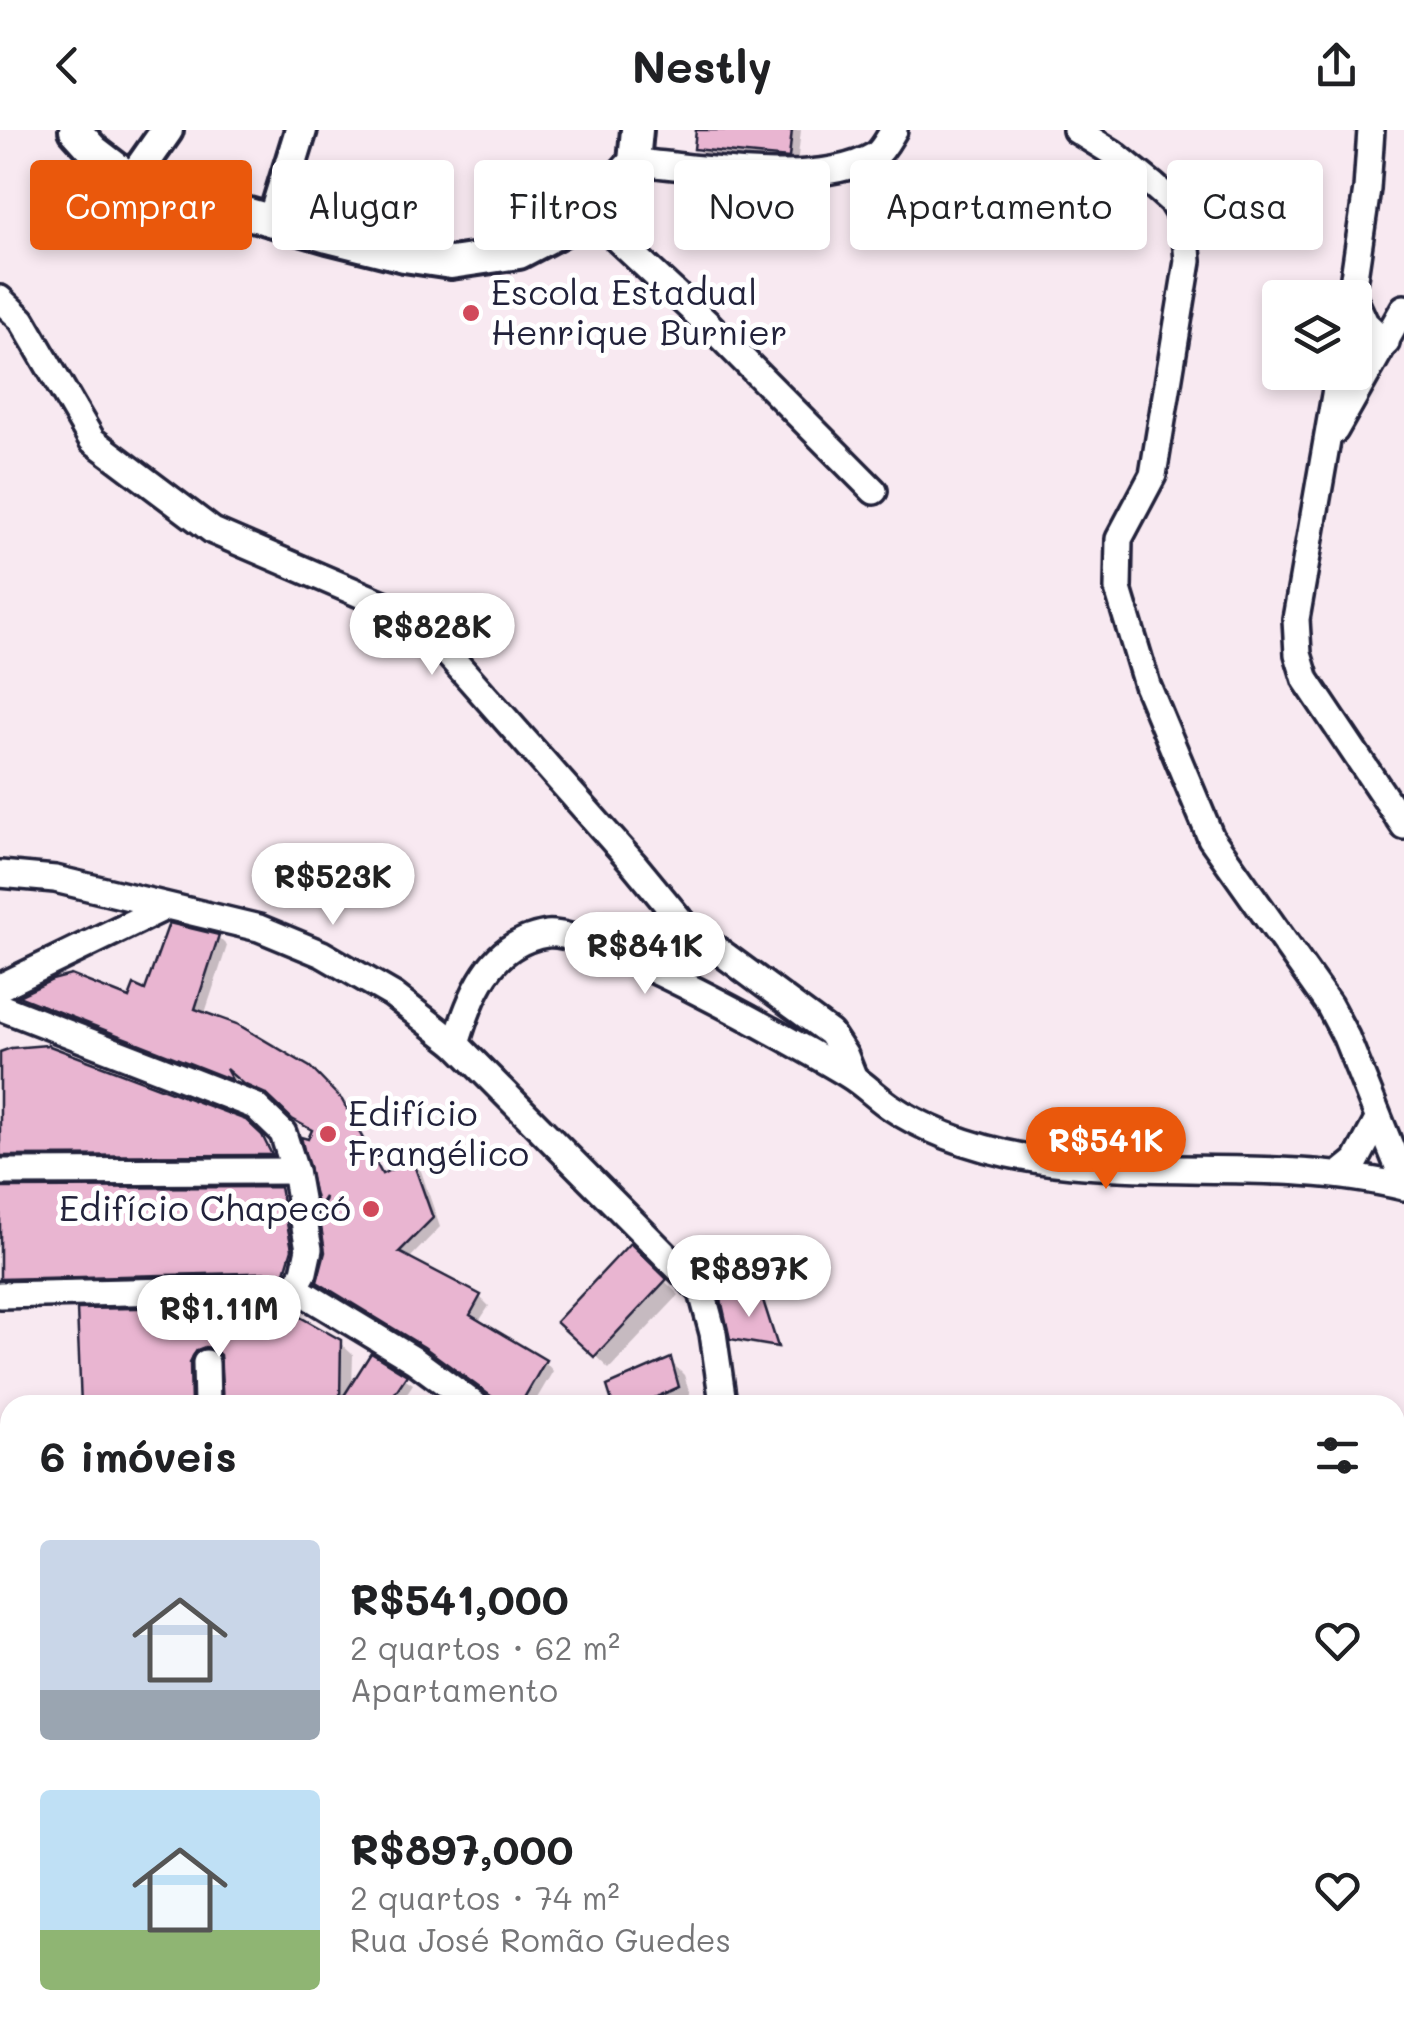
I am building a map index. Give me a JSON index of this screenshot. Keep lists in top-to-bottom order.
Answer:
{
  "places": ["Escola Estadual Henrique Burnier", "Edifício Frangélico", "Edifício Chapecó"],
  "page": {
    "header": "Nestly",
    "chip": [
      "Comprar",
      "Alugar",
      "Filtros",
      "Novo",
      "Apartamento",
      "Casa"
    ],
    "price": [
      "R$828K",
      "R$523K",
      "R$841K",
      "R$541K",
      "R$897K",
      "R$1.11M"
    ],
    "heading": "6 imóveis",
    "list": [
      {
        "name": "R$541,000",
        "note": "2 quartos · 62 m² · Apartamento"
      },
      {
        "name": "R$897,000",
        "note": "2 quartos · 74 m² · Rua José Romão Guedes"
      }
    ]
  }
}
